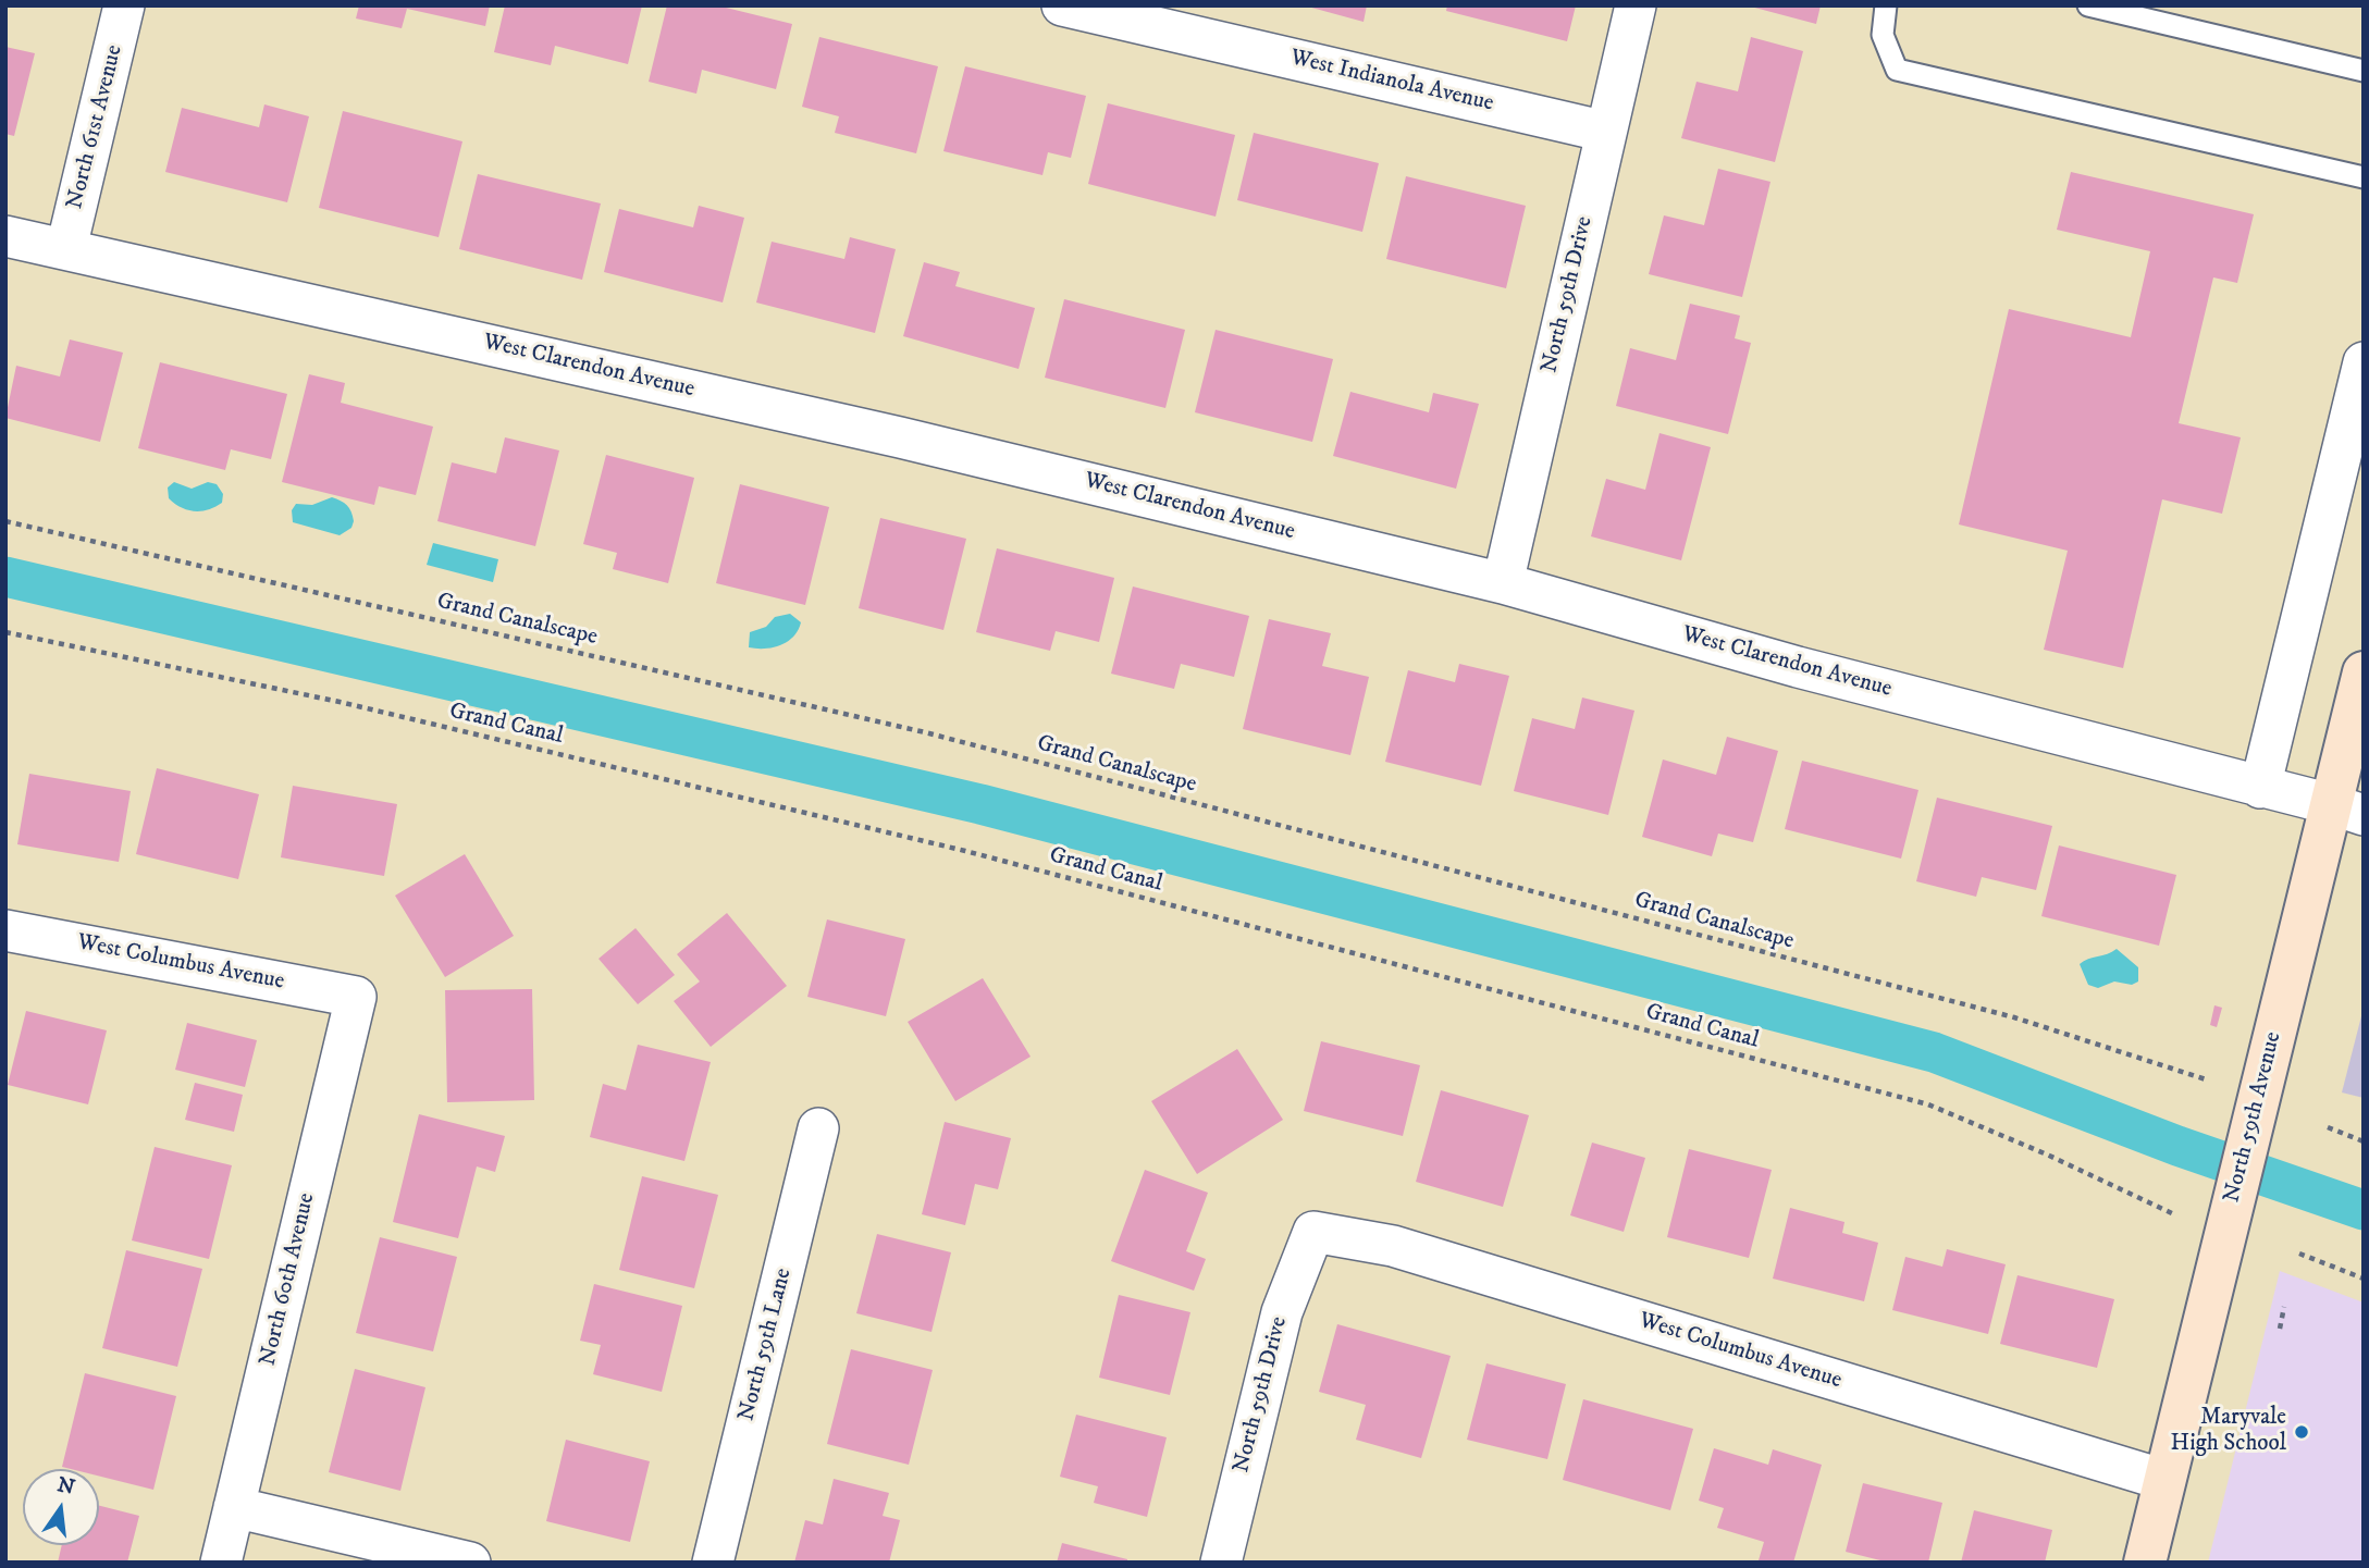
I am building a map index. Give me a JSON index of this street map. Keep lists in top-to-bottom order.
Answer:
{
  "streets": {
    "main road": ["North 59th Avenue"],
    "street": [
      "West Indianola Avenue",
      "North 61st Avenue",
      "North 59th Drive",
      "West Clarendon Avenue",
      "West Columbus Avenue",
      "North 60th Avenue",
      "North 59th Lane"
    ],
    "path": ["Grand Canalscape", "Grand Canal"]
  },
  "crossings": [
    ["West Indianola Avenue", "North 59th Drive"],
    ["North 61st Avenue", "West Clarendon Avenue"],
    ["North 59th Drive", "West Clarendon Avenue"],
    ["North 59th Drive", "West Columbus Avenue"],
    ["West Clarendon Avenue", "North 59th Avenue"],
    ["West Columbus Avenue", "North 59th Avenue"],
    ["West Columbus Avenue", "North 60th Avenue"]
  ],
  "places": ["Maryvale High School"],
  "north": "top"
}
